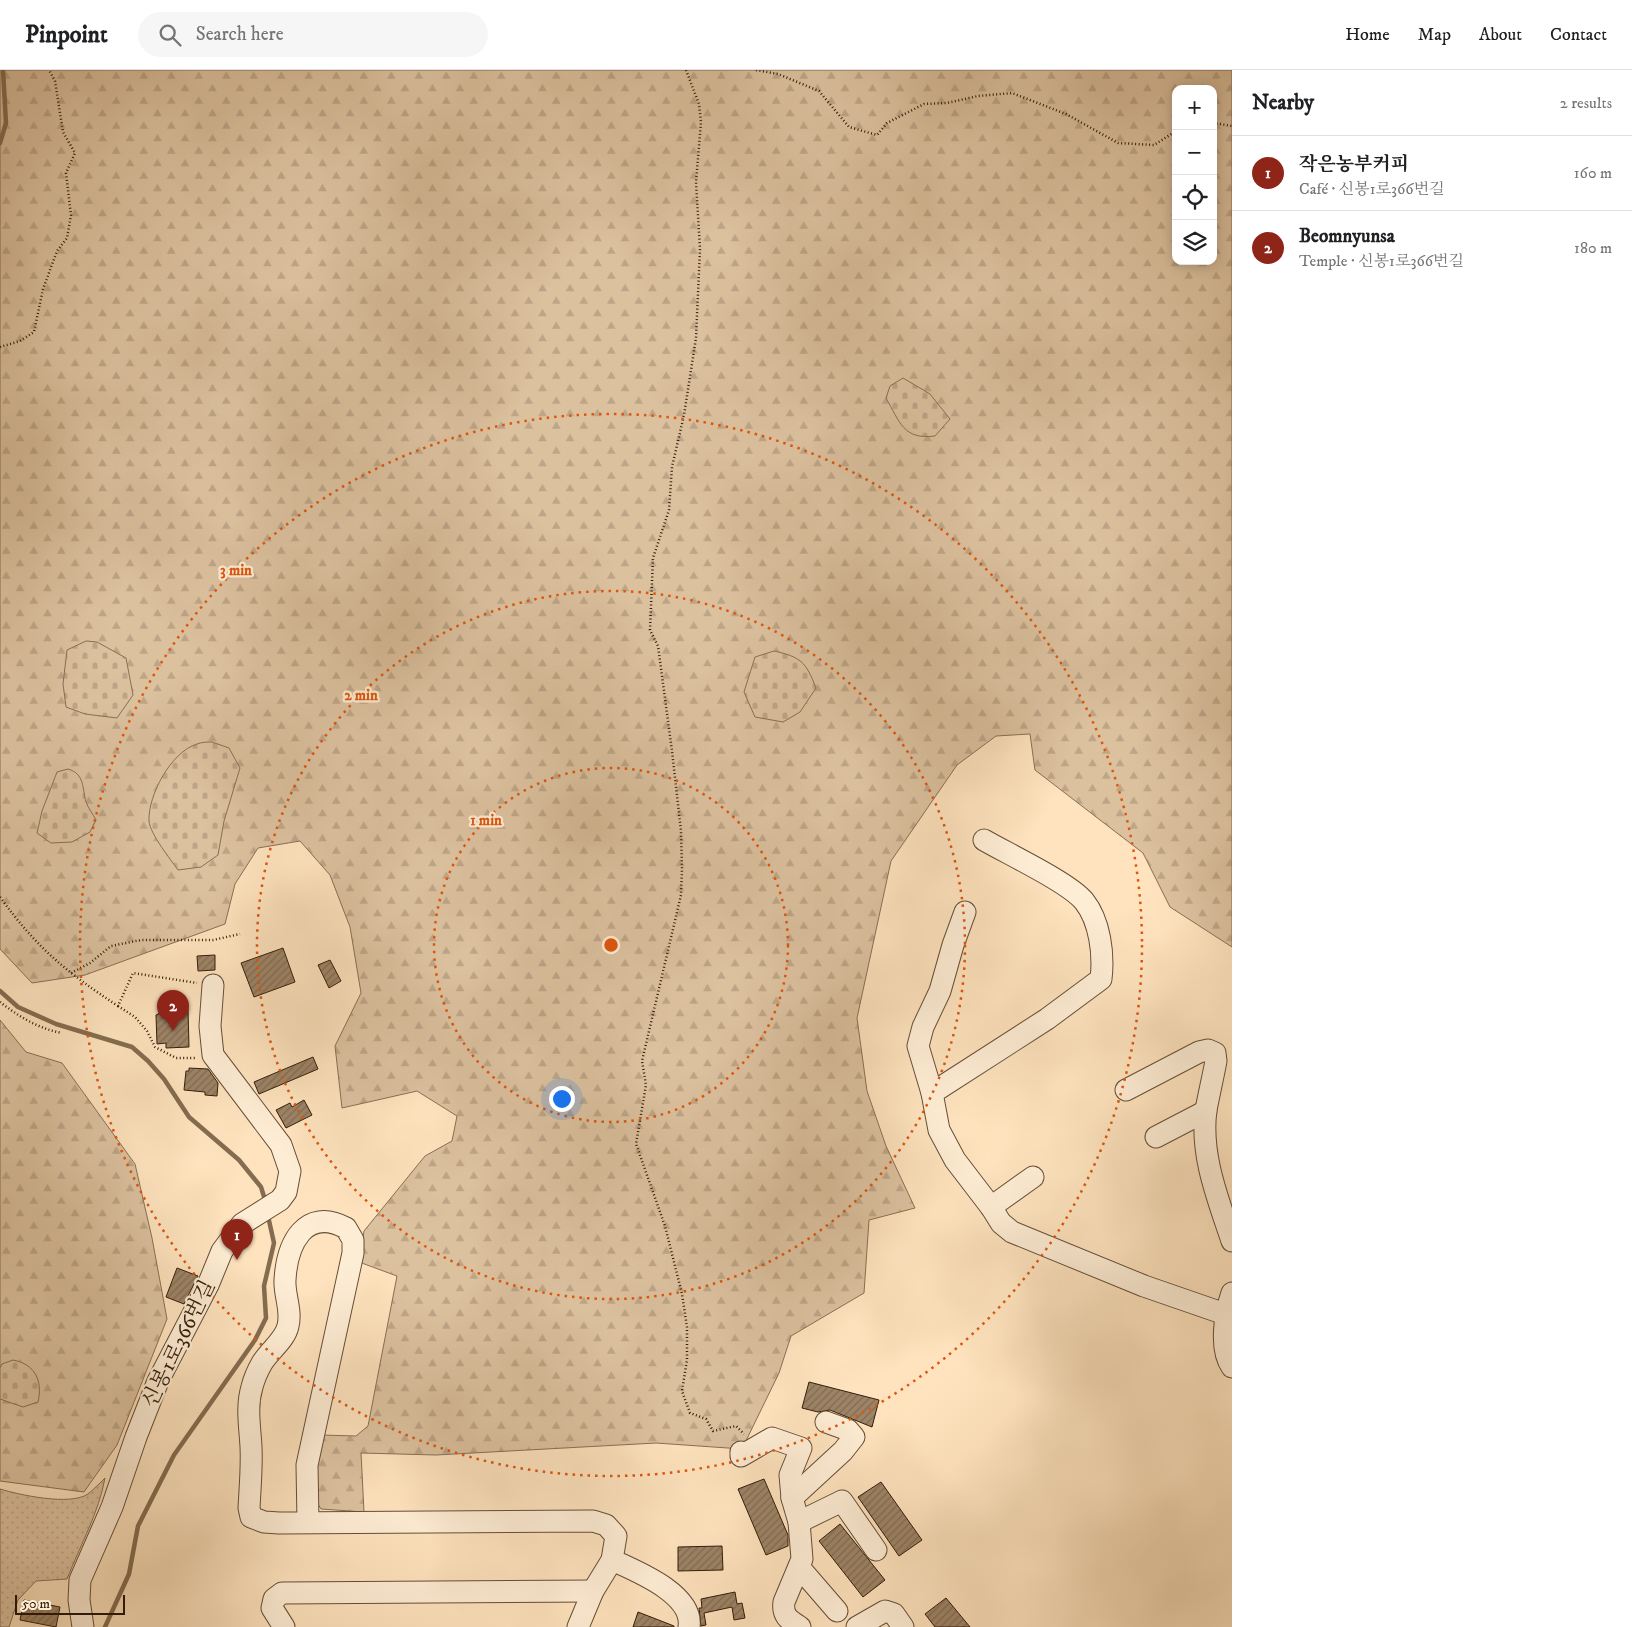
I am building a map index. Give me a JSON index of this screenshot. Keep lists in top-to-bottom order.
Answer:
{
  "streets": {
    "street": ["신봉1로366번길"]
  },
  "scale_bar": "50 m",
  "page": {
    "header": "Pinpoint",
    "search": "Search here",
    "nav": [
      "Home",
      "Map",
      "About",
      "Contact"
    ],
    "heading": ["Nearby", "2 results"],
    "map_buttons": ["+", "−"],
    "list": [
      {
        "mark": "1",
        "name": "작은농부커피",
        "note": "Café · 신봉1로366번길",
        "value": "160 m"
      },
      {
        "mark": "2",
        "name": "Beomnyunsa",
        "note": "Temple · 신봉1로366번길",
        "value": "180 m"
      }
    ],
    "pins": ["2", "1"],
    "scale": "50 m"
  },
  "rings": ["3 min", "2 min", "1 min"]
}
